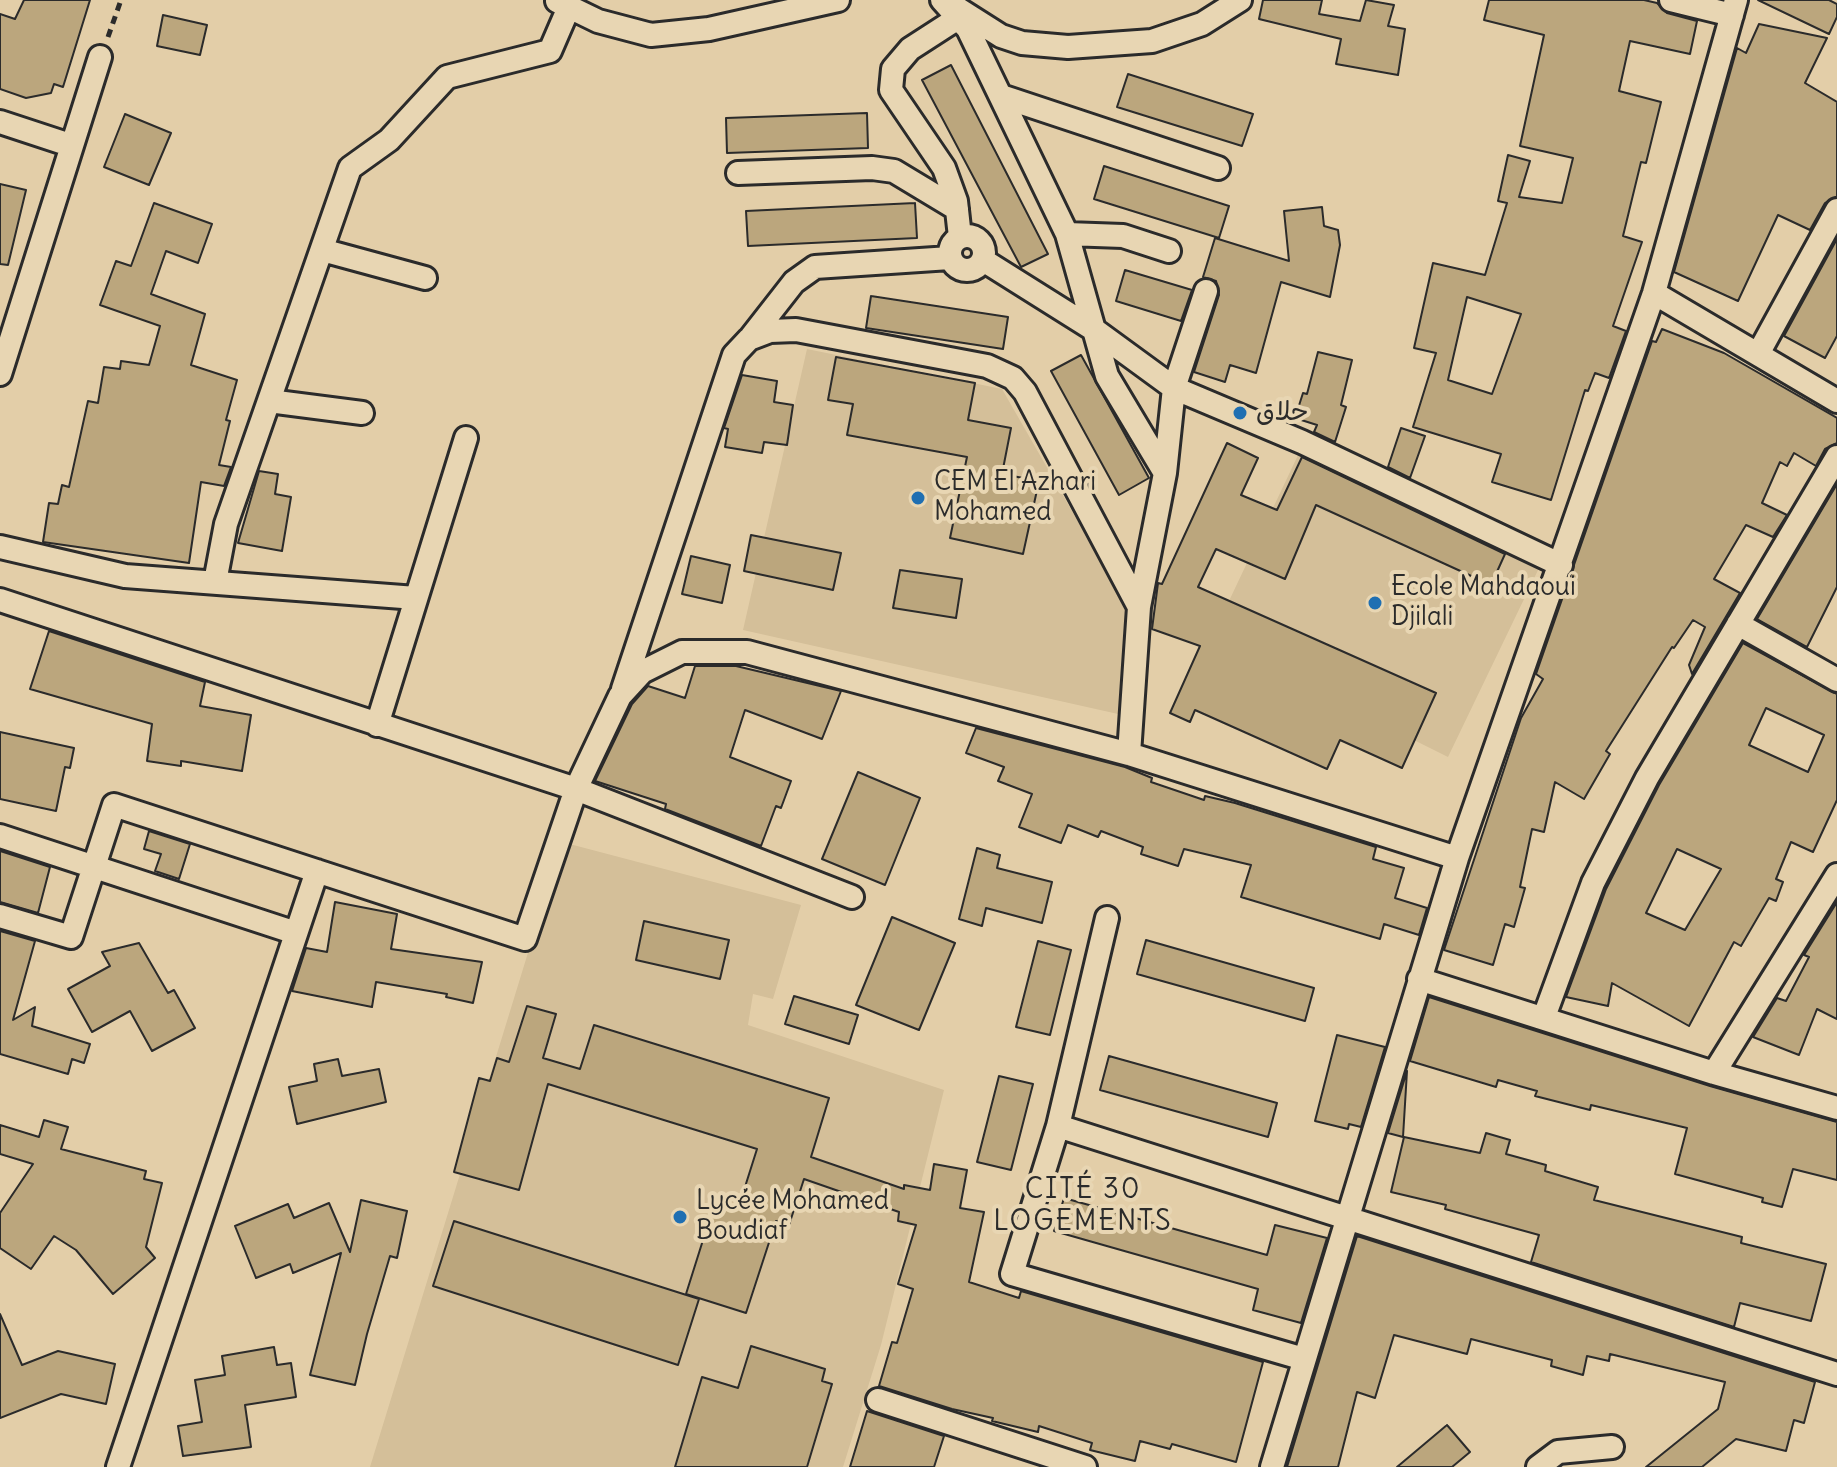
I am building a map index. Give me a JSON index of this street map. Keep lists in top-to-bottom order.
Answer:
{
  "districts": ["CITÉ 30 LOGEMENTS"],
  "places": [
    "حلاق",
    "CEM El Azhari Mohamed",
    "Ecole Mahdaoui Djilali",
    "Lycée Mohamed Boudiaf"
  ]
}
